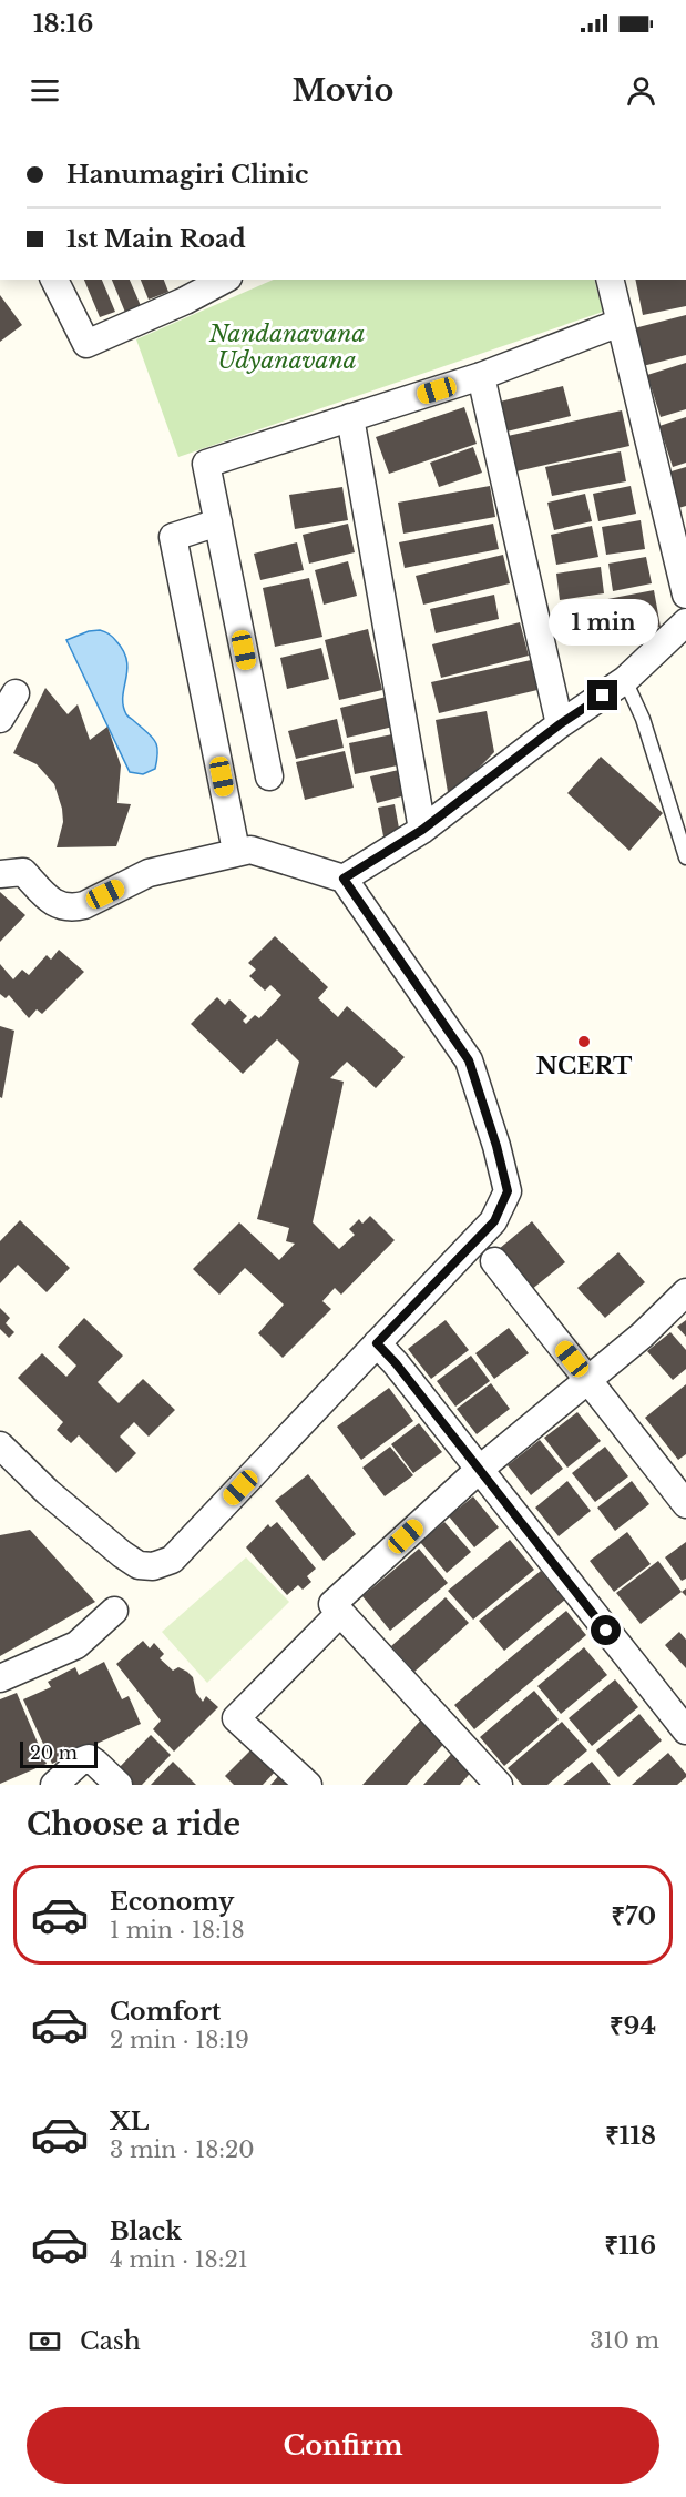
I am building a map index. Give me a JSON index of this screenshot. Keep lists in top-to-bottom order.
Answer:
{
  "parks": ["Nandanavana Udyanavana"],
  "places": ["NCERT"],
  "scale_bar": "20 m",
  "page": {
    "status": "18:16",
    "header": "Movio",
    "banner": ["Hanumagiri Clinic", "1st Main Road"],
    "bubble": "1 min",
    "scale": "20 m",
    "heading": "Choose a ride",
    "list": [
      {
        "name": "Economy",
        "note": "1 min · 18:18",
        "value": "₹70"
      },
      {
        "name": "Comfort",
        "note": "2 min · 18:19",
        "value": "₹94"
      },
      {
        "name": "XL",
        "note": "3 min · 18:20",
        "value": "₹118"
      },
      {
        "name": "Black",
        "note": "4 min · 18:21",
        "value": "₹116"
      }
    ],
    "pay": ["Cash", "310 m"],
    "buttons": "Confirm"
  }
}
